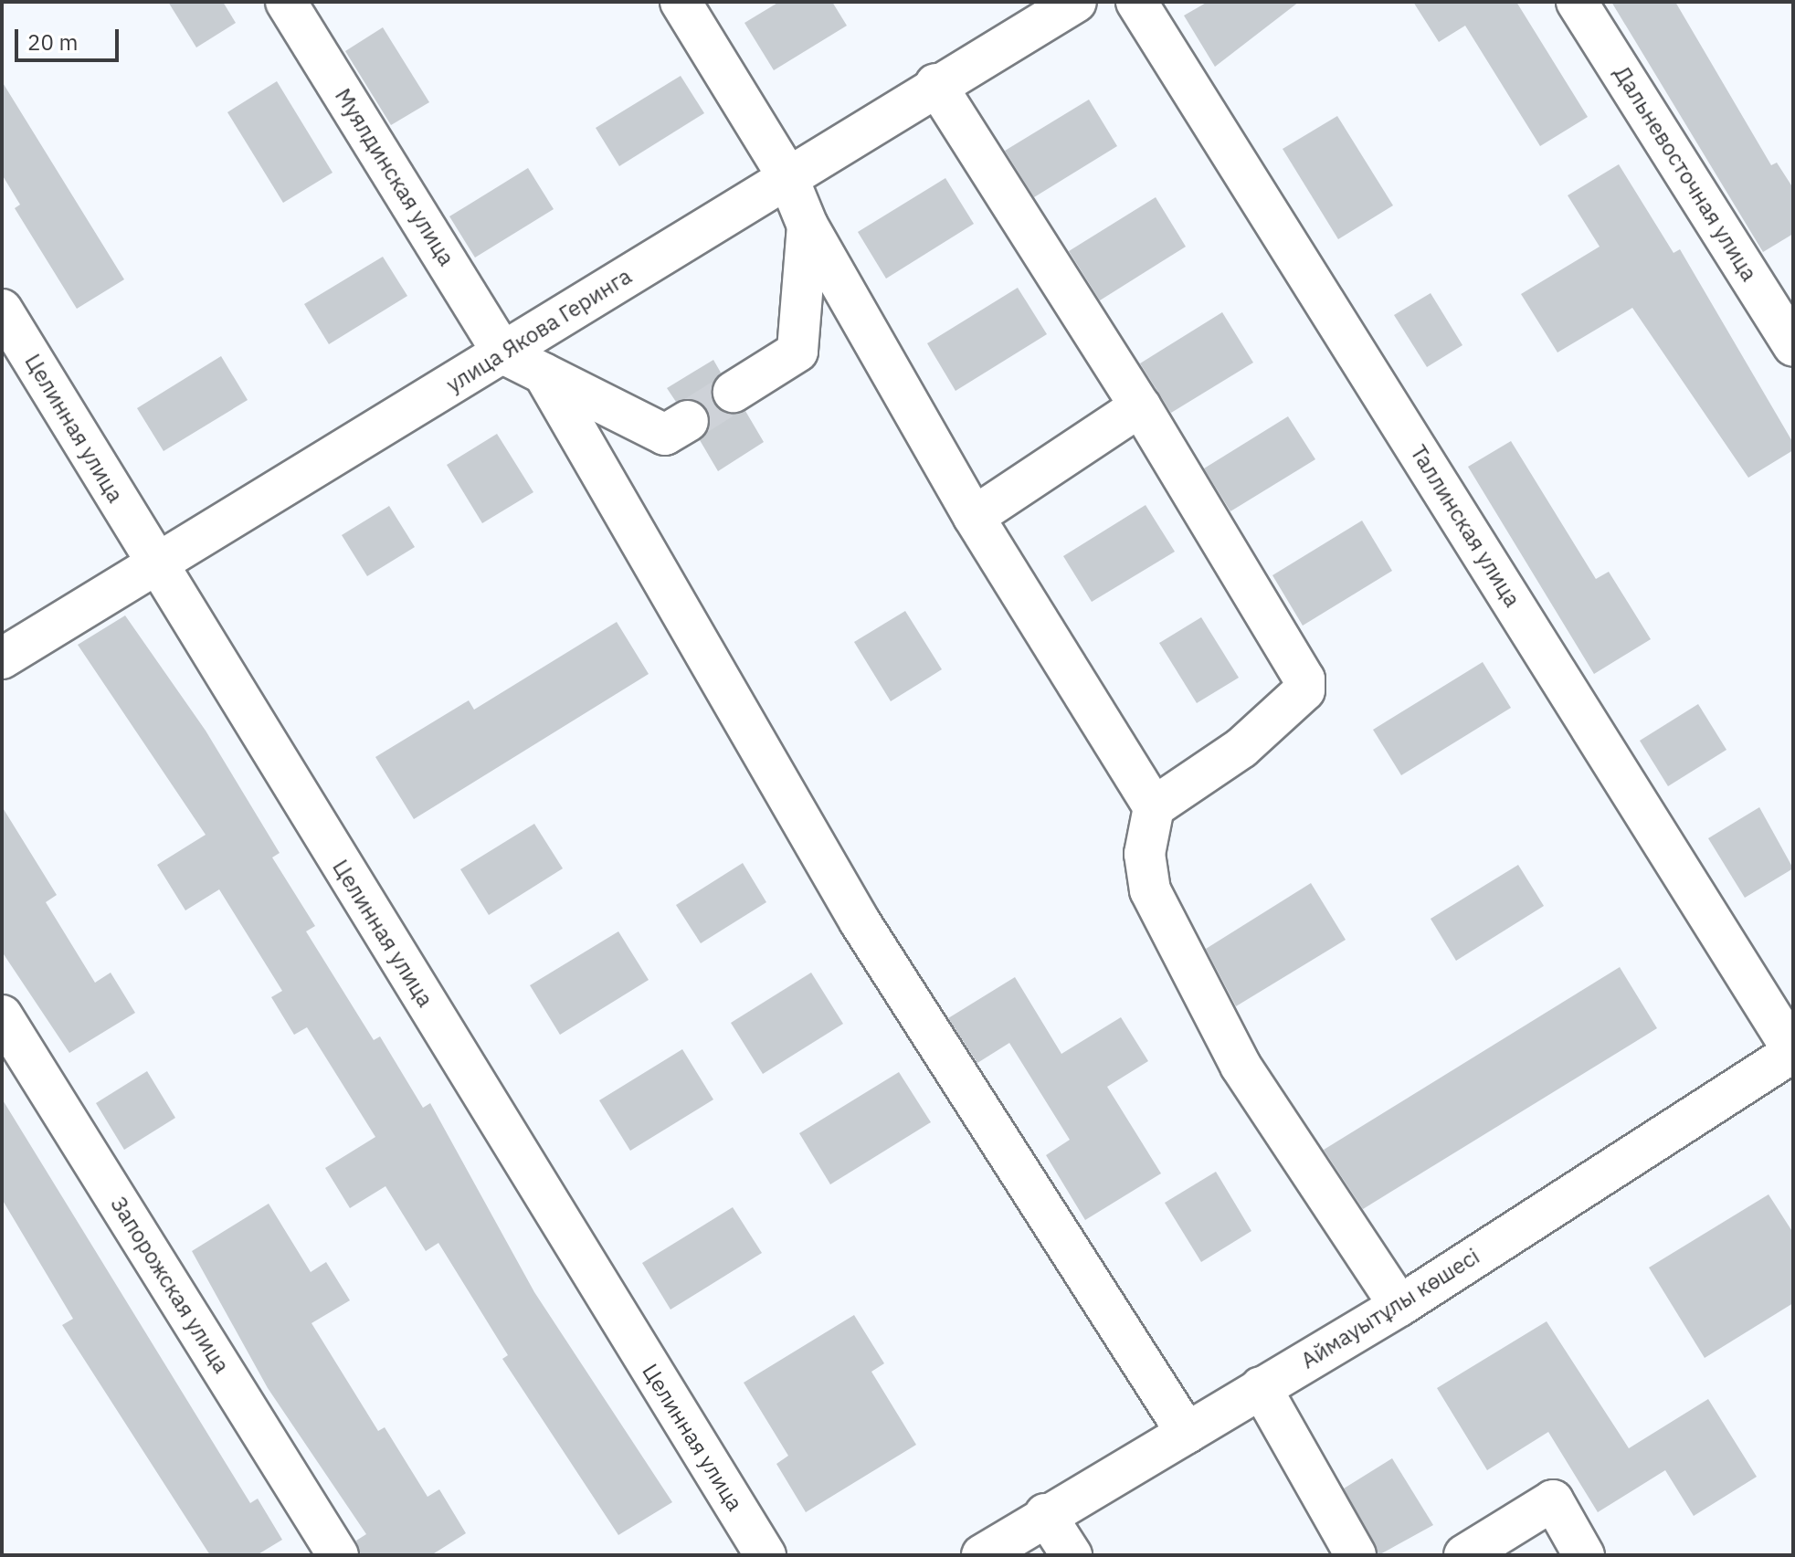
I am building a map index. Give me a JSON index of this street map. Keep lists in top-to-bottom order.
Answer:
{
  "streets": {
    "street": [
      "Дальневосточная улица",
      "Муялдинская улица",
      "улица Якова Геринга",
      "Целинная улица",
      "Таллинская улица",
      "Запорожская улица",
      "Аймауытұлы көшесі"
    ]
  },
  "crossings": [
    ["Муялдинская улица", "улица Якова Геринга"],
    ["улица Якова Геринга", "Целинная улица"],
    ["Таллинская улица", "Аймауытұлы көшесі"]
  ],
  "scale_bar": "20 m"
}
